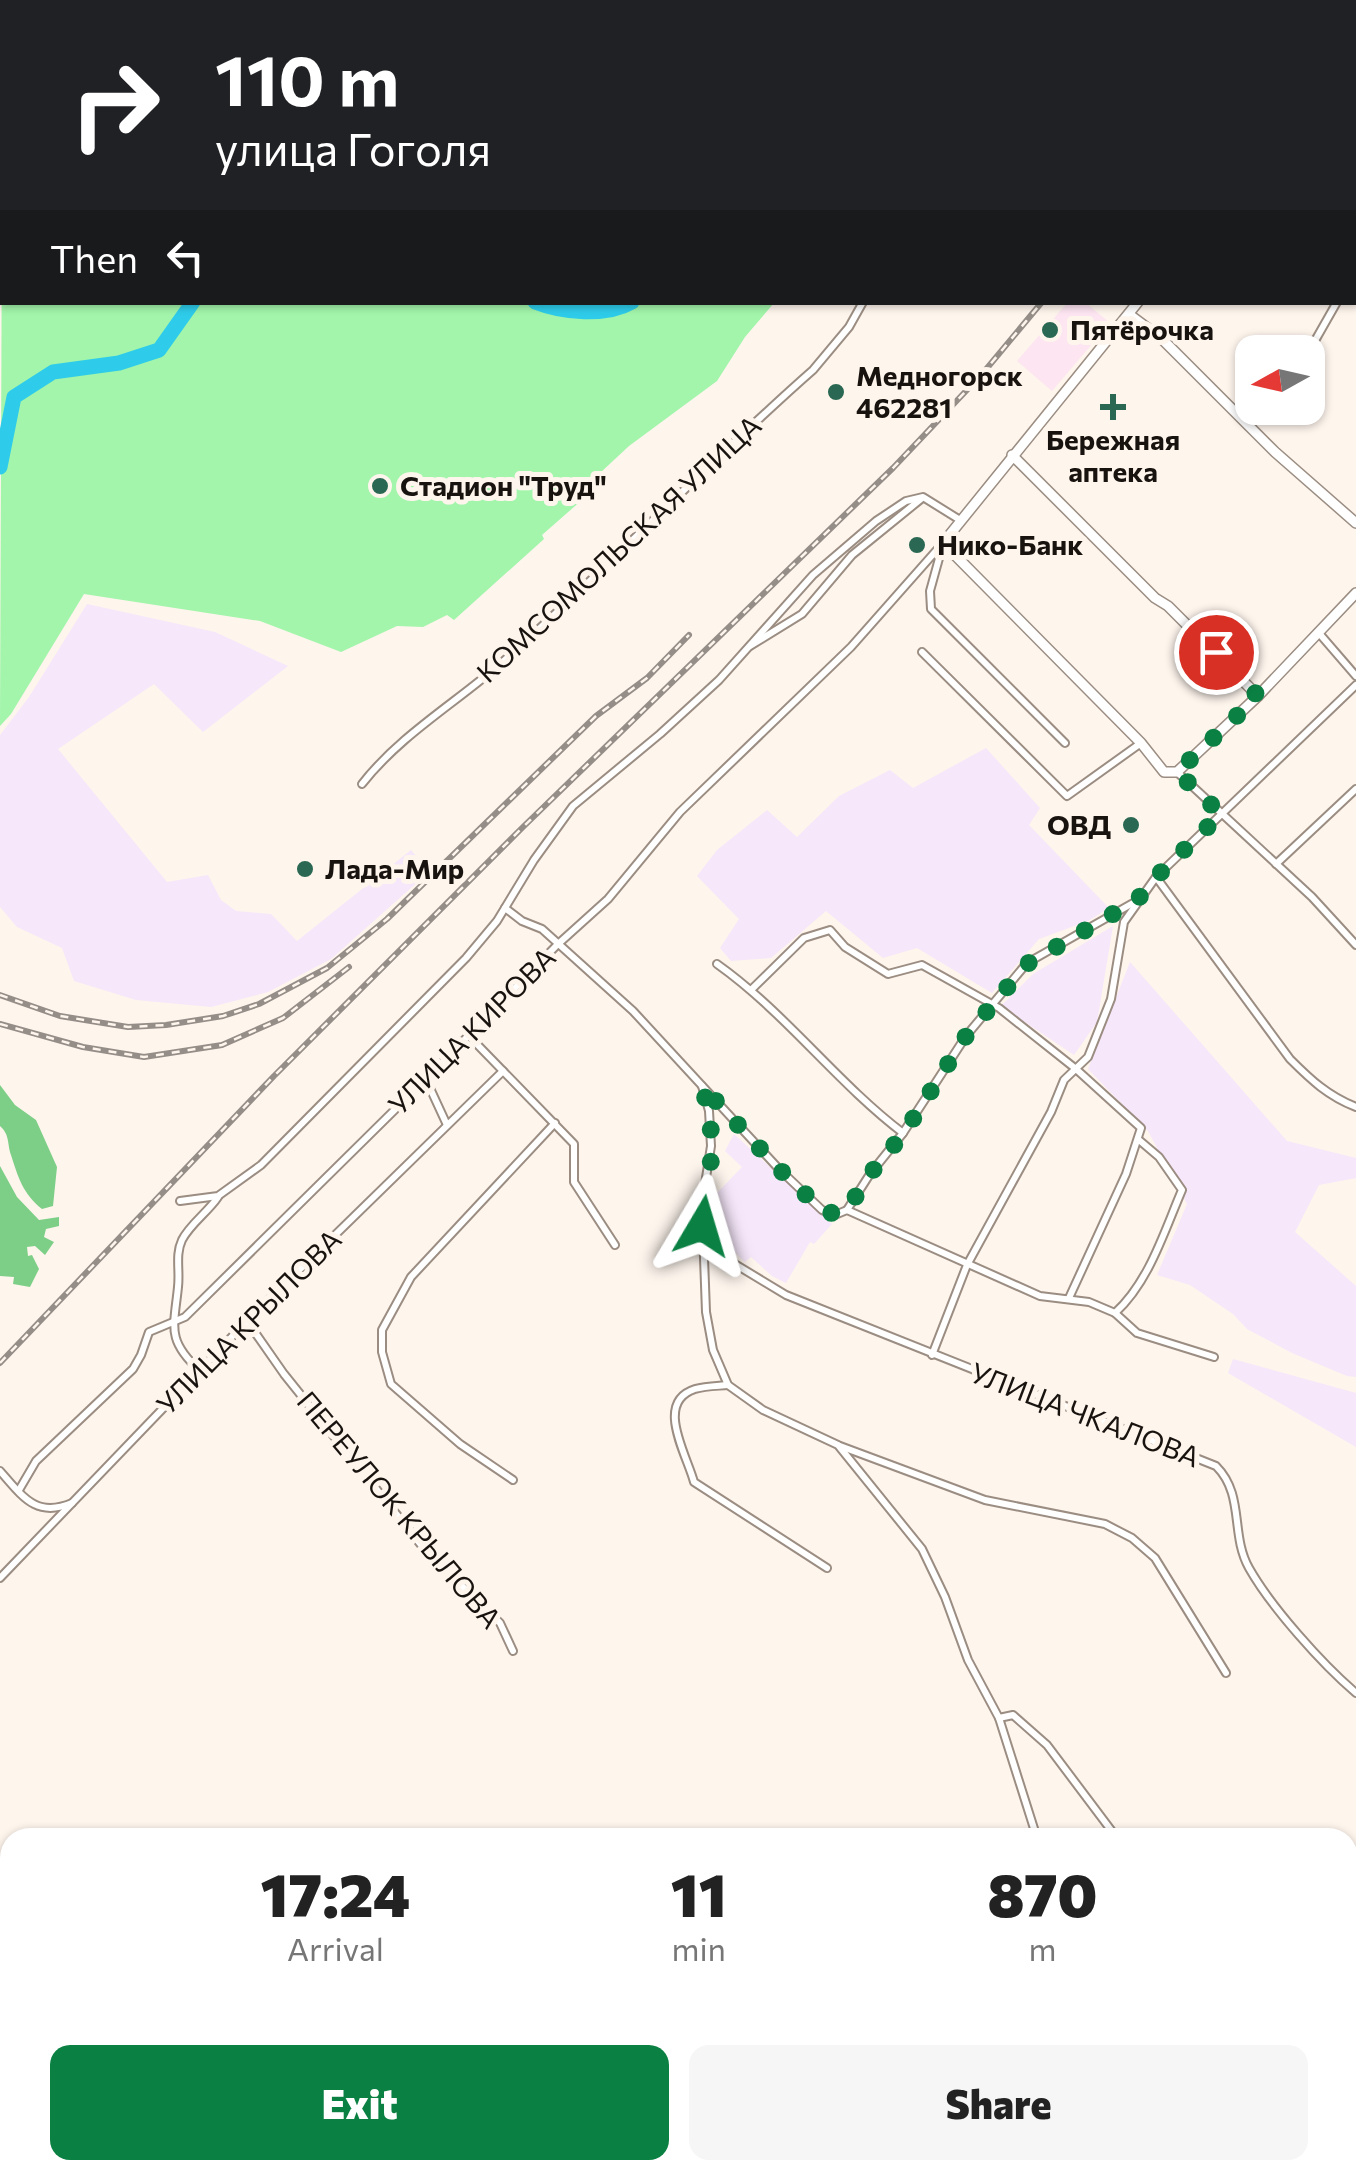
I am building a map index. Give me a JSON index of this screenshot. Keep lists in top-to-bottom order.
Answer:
{
  "streets": {
    "street": [
      "КОМСОМОЛЬСКАЯ УЛИЦА",
      "УЛИЦА КИРОВА",
      "УЛИЦА КРЫЛОВА",
      "УЛИЦА ЧКАЛОВА",
      "ПЕРЕУЛОК КРЫЛОВА"
    ]
  },
  "crossings": [
    ["УЛИЦА КРЫЛОВА", "ПЕРЕУЛОК КРЫЛОВА"]
  ],
  "places": {
    "other": [
      "Пятёрочка",
      "Медногорск 462281",
      "Стадион \"Труд\"",
      "Нико-Банк",
      "ОВД",
      "Лада-Мир"
    ],
    "health": ["Бережная аптека"]
  },
  "north": "left",
  "page": {
    "turn": ["110 m", "улица Гоголя"],
    "then": "Then",
    "eta": [
      "17:24",
      "Arrival",
      "11",
      "min",
      "870",
      "m"
    ],
    "buttons": ["Exit", "Share"]
  }
}
